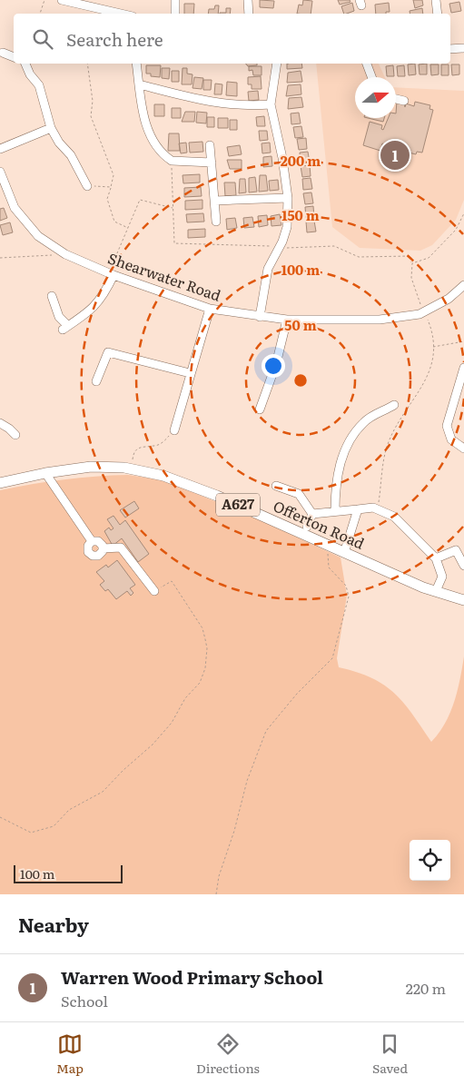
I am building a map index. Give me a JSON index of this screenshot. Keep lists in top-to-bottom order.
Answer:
{
  "streets": {
    "main road": ["A627", "Offerton Road"],
    "street": ["Shearwater Road"]
  },
  "scale_bar": "100 m",
  "north": "right",
  "page": {
    "search": "Search here",
    "pins": "1",
    "scale": "100 m",
    "heading": "Nearby",
    "list": [
      {
        "mark": "1",
        "name": "Warren Wood Primary School",
        "note": "School",
        "value": "220 m"
      }
    ],
    "nav": ["Map", "Directions", "Saved"]
  },
  "rings": [
    "200 m",
    "150 m",
    "100 m",
    "50 m"
  ]
}
